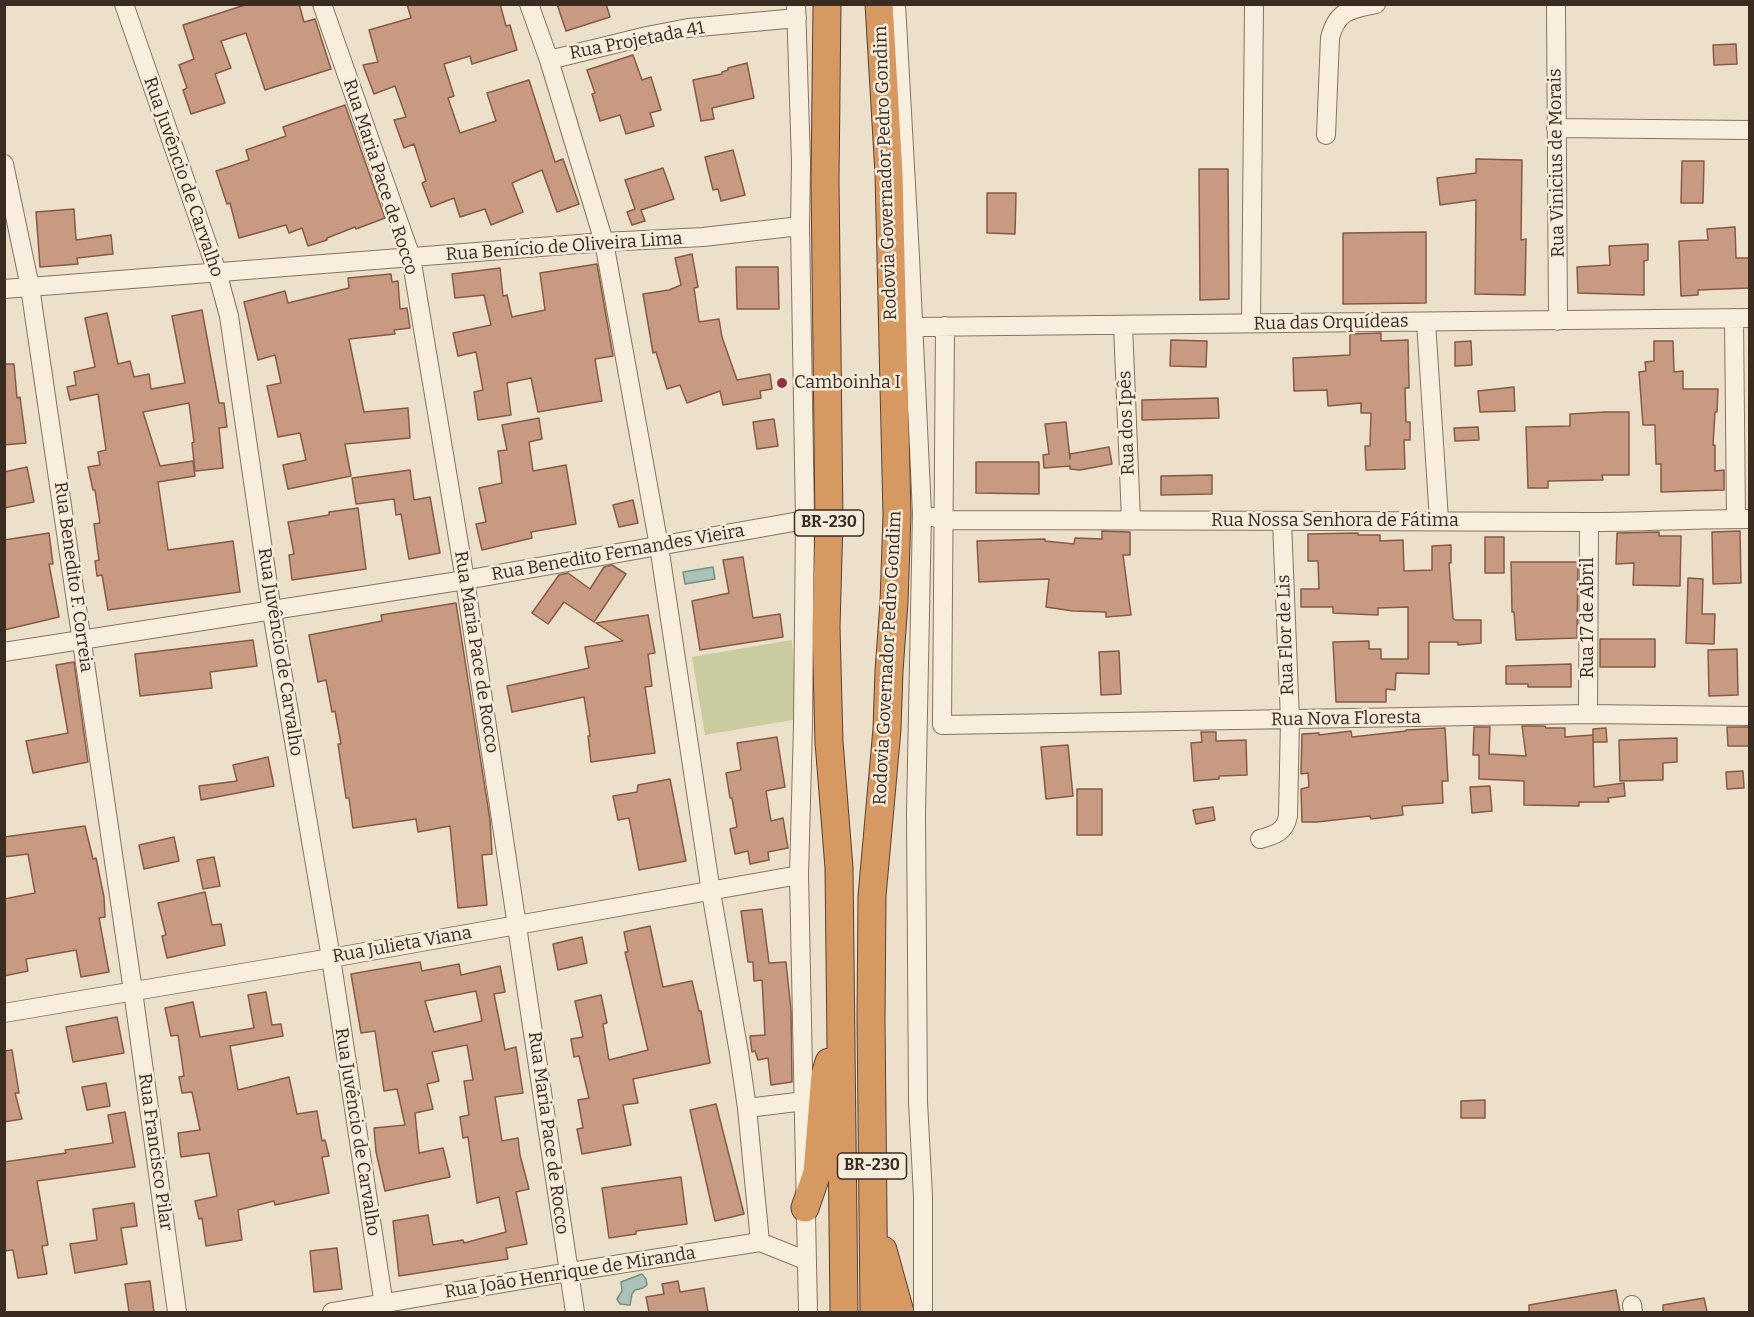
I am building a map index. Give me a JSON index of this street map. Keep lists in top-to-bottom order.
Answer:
{
  "streets": {
    "highway": ["Rodovia Governador Pedro Gondim", "BR-230"],
    "street": [
      "Rua Projetada 41",
      "Rua Vinicius de Morais",
      "Rua Juvêncio de Carvalho",
      "Rua Maria Pace de Rocco",
      "Rua Benício de Oliveira Lima",
      "Rua das Orquídeas",
      "Rua dos Ipês",
      "Rua Nossa Senhora de Fátima",
      "Rua Benedito Fernandes Vieira",
      "Rua Benedito F. Correia",
      "Rua 17 de Abril",
      "Rua Flor de Lis",
      "Rua Nova Floresta",
      "Rua Julieta Viana",
      "Rua Francisco Pilar",
      "Rua João Henrique de Miranda"
    ]
  },
  "crossings": [
    ["Rua Vinicius de Morais", "Rua das Orquídeas"],
    ["Rua Juvêncio de Carvalho", "Rua Benício de Oliveira Lima"],
    ["Rua Juvêncio de Carvalho", "Rua Benedito Fernandes Vieira"],
    ["Rua Juvêncio de Carvalho", "Rua Julieta Viana"],
    ["Rua Juvêncio de Carvalho", "Rua João Henrique de Miranda"],
    ["Rua Maria Pace de Rocco", "Rua Benício de Oliveira Lima"],
    ["Rua Maria Pace de Rocco", "Rua Benedito Fernandes Vieira"],
    ["Rua Maria Pace de Rocco", "Rua Julieta Viana"],
    ["Rua Maria Pace de Rocco", "Rua João Henrique de Miranda"],
    ["Rua Benício de Oliveira Lima", "Rua Benedito F. Correia"],
    ["Rua das Orquídeas", "Rua dos Ipês"],
    ["Rua dos Ipês", "Rua Nossa Senhora de Fátima"],
    ["Rua Nossa Senhora de Fátima", "Rua 17 de Abril"],
    ["Rua Nossa Senhora de Fátima", "Rua Flor de Lis"],
    ["Rua Nossa Senhora de Fátima", "Rua Nova Floresta"],
    ["Rua Benedito Fernandes Vieira", "Rua Benedito F. Correia"],
    ["Rua Benedito F. Correia", "Rua Julieta Viana"],
    ["Rua Benedito F. Correia", "Rua Francisco Pilar"],
    ["Rua 17 de Abril", "Rua Nova Floresta"],
    ["Rua Flor de Lis", "Rua Nova Floresta"],
    ["Rua Julieta Viana", "Rua Francisco Pilar"]
  ],
  "places": ["Camboinha I"]
}
